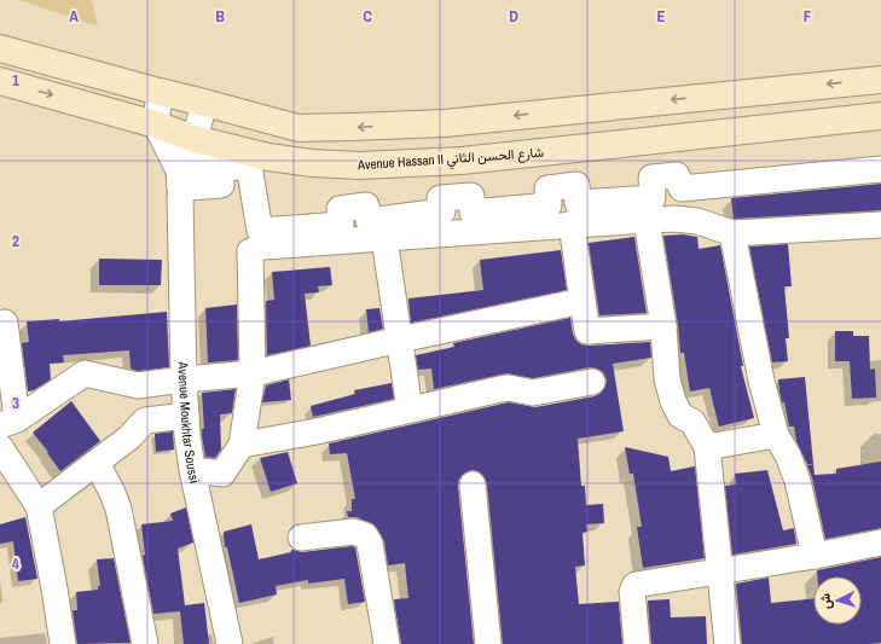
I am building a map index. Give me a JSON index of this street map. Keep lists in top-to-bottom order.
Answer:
{
  "streets": {
    "main road": ["Avenue Hassan II شارع الحسن الثاني"],
    "street": ["Avenue Moukhtar Soussi"]
  },
  "crossings": [
    ["Avenue Hassan II شارع الحسن الثاني", "Avenue Moukhtar Soussi"]
  ],
  "north": "left",
  "grid": {
    "columns": [
      "A",
      "B",
      "C",
      "D",
      "E",
      "F"
    ],
    "rows": [
      "1",
      "2",
      "3",
      "4"
    ]
  }
}
